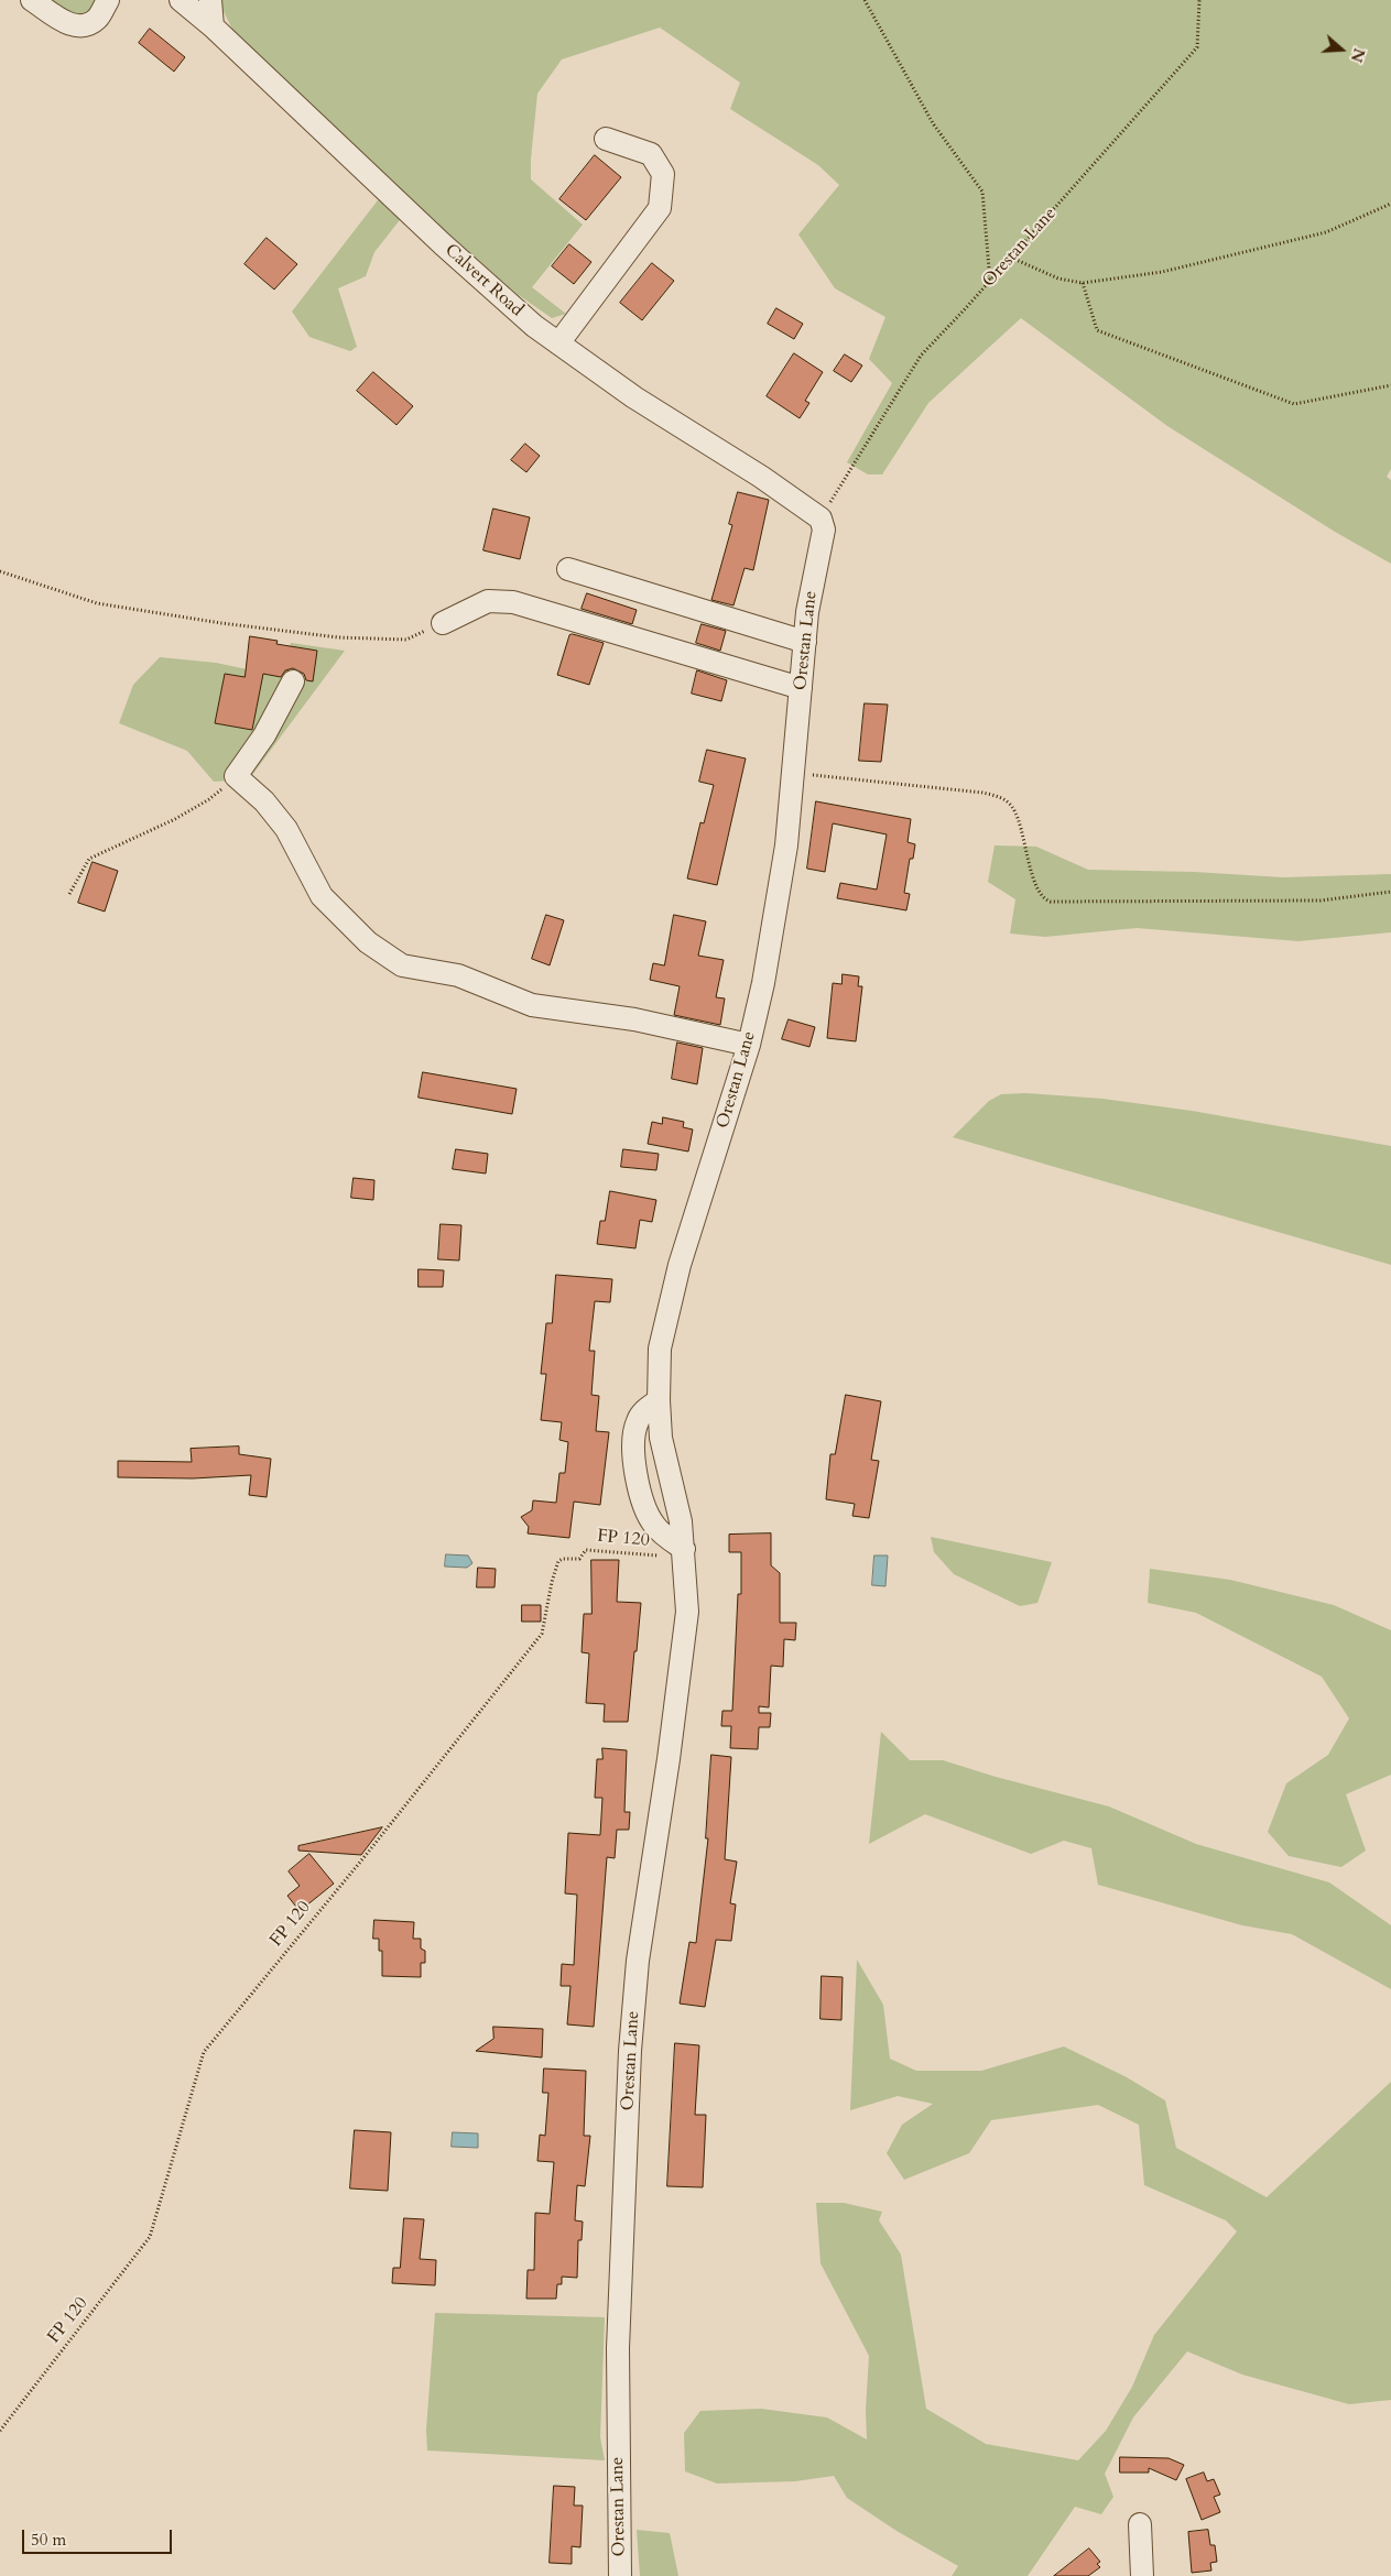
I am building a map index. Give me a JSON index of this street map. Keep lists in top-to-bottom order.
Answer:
{
  "streets": {
    "street": ["Orestan Lane", "Calvert Road"],
    "path": ["FP 120"]
  },
  "crossings": [
    ["Orestan Lane", "Calvert Road"],
    ["Orestan Lane", "FP 120"]
  ],
  "scale_bar": "50 m",
  "north": "right"
}
